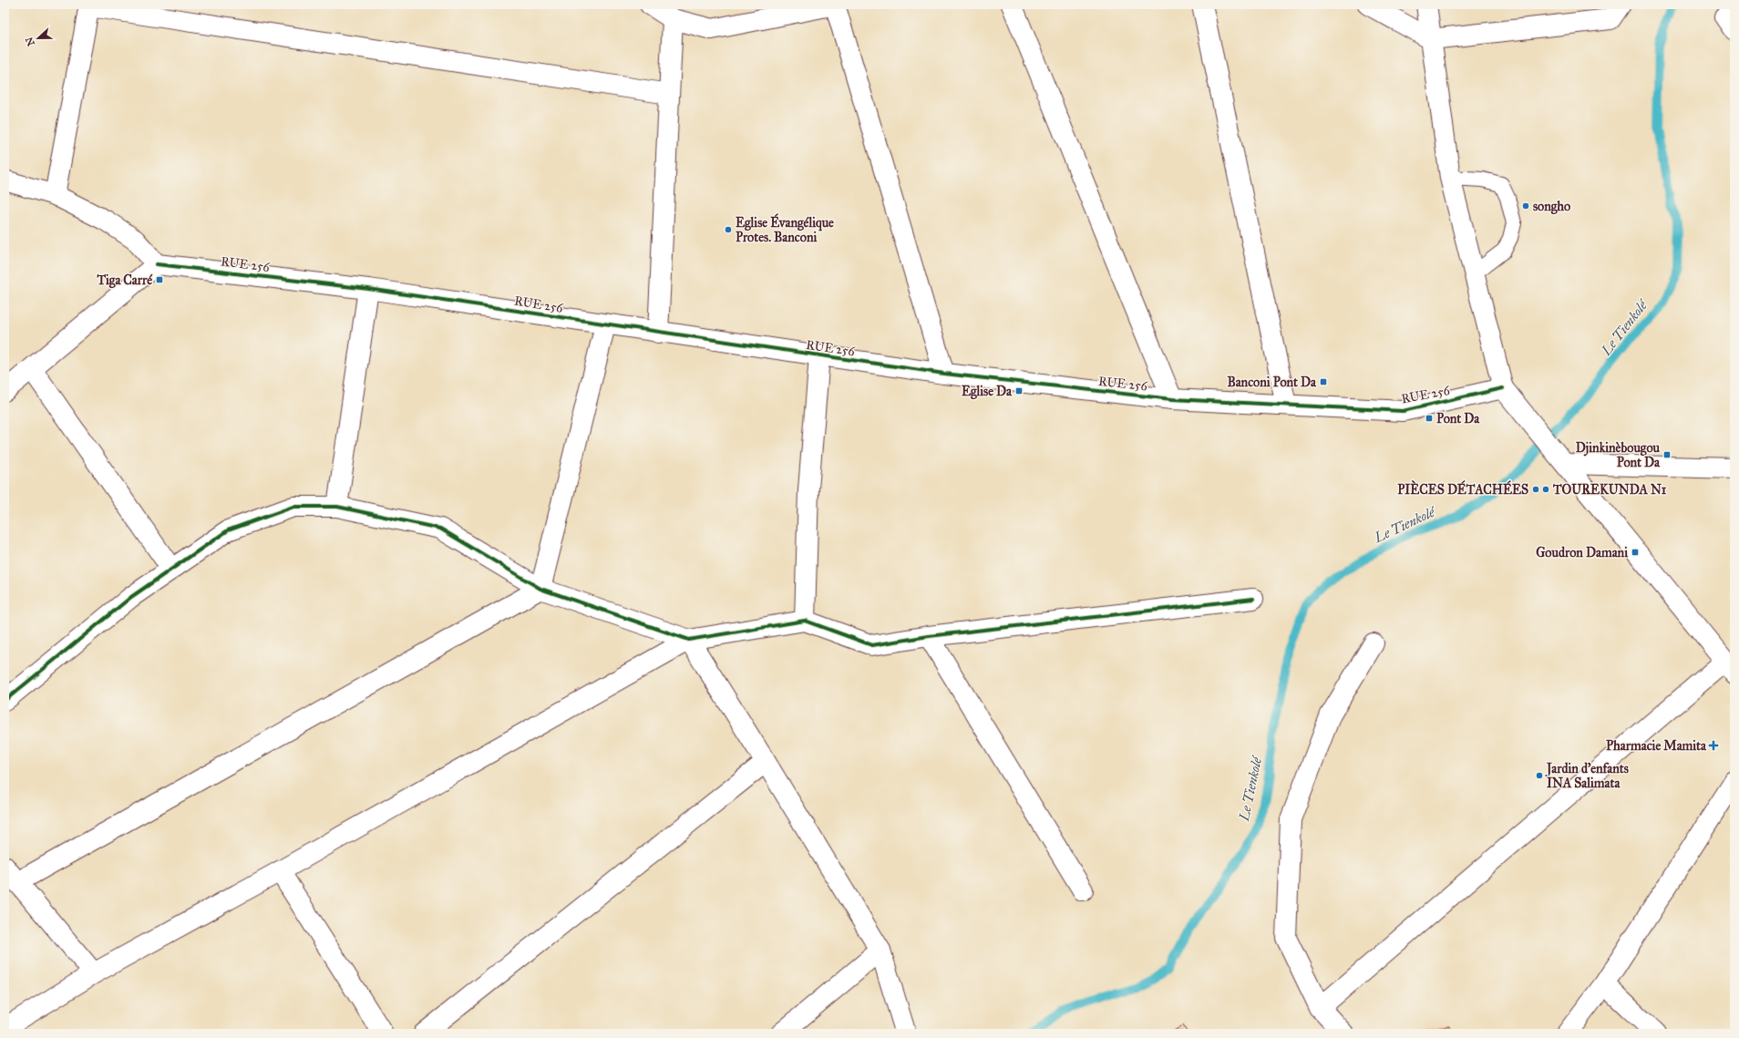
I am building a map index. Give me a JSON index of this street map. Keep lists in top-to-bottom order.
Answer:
{
  "streets": {
    "street": ["RUE 256"]
  },
  "water": ["Le Tienkolé"],
  "places": {
    "other": [
      "songho",
      "Eglise Évangélique Protes. Banconi",
      "PIÈCES DÉTACHÉES",
      "TOUREKUNDA N1",
      "Jardin d'enfants INA Salimata"
    ],
    "transit": [
      "Tiga Carré",
      "Banconi Pont Da",
      "Eglise Da",
      "Pont Da",
      "Djinkinèbougou Pont Da",
      "Goudron Damani"
    ],
    "health": ["Pharmacie Mamita"]
  },
  "north": "left"
}
